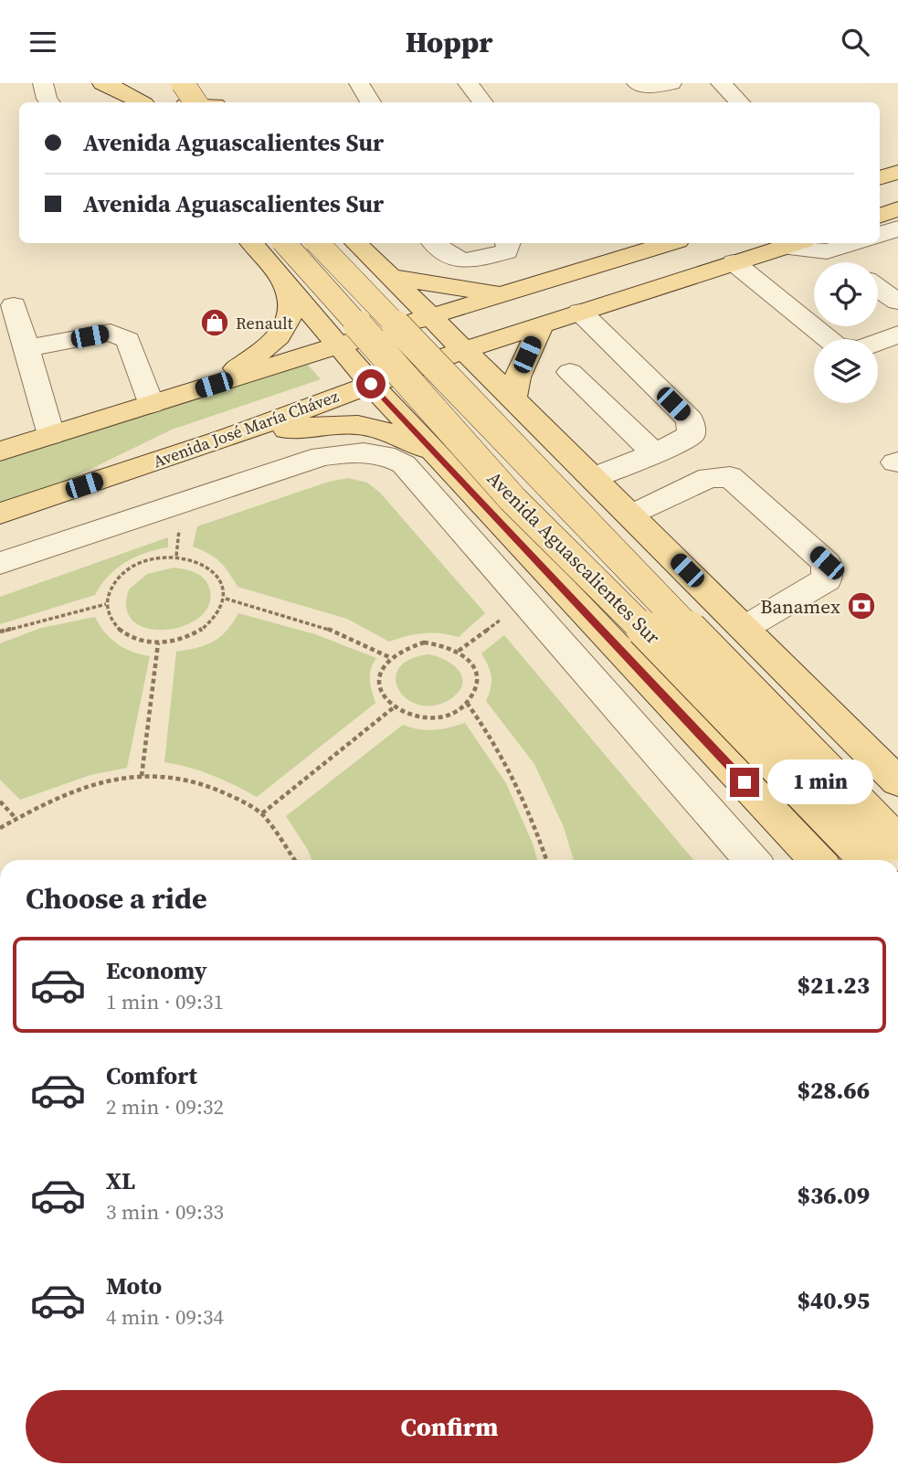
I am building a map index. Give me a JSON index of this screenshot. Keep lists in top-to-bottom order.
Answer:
{
  "streets": {
    "main road": ["Avenida José María Chávez", "Avenida Aguascalientes Sur"]
  },
  "crossings": [
    ["Avenida José María Chávez", "Avenida Aguascalientes Sur"]
  ],
  "places": {
    "shop": ["Renault"],
    "bank": ["Banamex"]
  },
  "page": {
    "header": "Hoppr",
    "banner": ["Avenida Aguascalientes Sur", "Avenida Aguascalientes Sur"],
    "bubble": "1 min",
    "heading": "Choose a ride",
    "list": [
      {
        "name": "Economy",
        "note": "1 min · 09:31",
        "value": "$21.23"
      },
      {
        "name": "Comfort",
        "note": "2 min · 09:32",
        "value": "$28.66"
      },
      {
        "name": "XL",
        "note": "3 min · 09:33",
        "value": "$36.09"
      },
      {
        "name": "Moto",
        "note": "4 min · 09:34",
        "value": "$40.95"
      }
    ],
    "buttons": "Confirm"
  }
}
